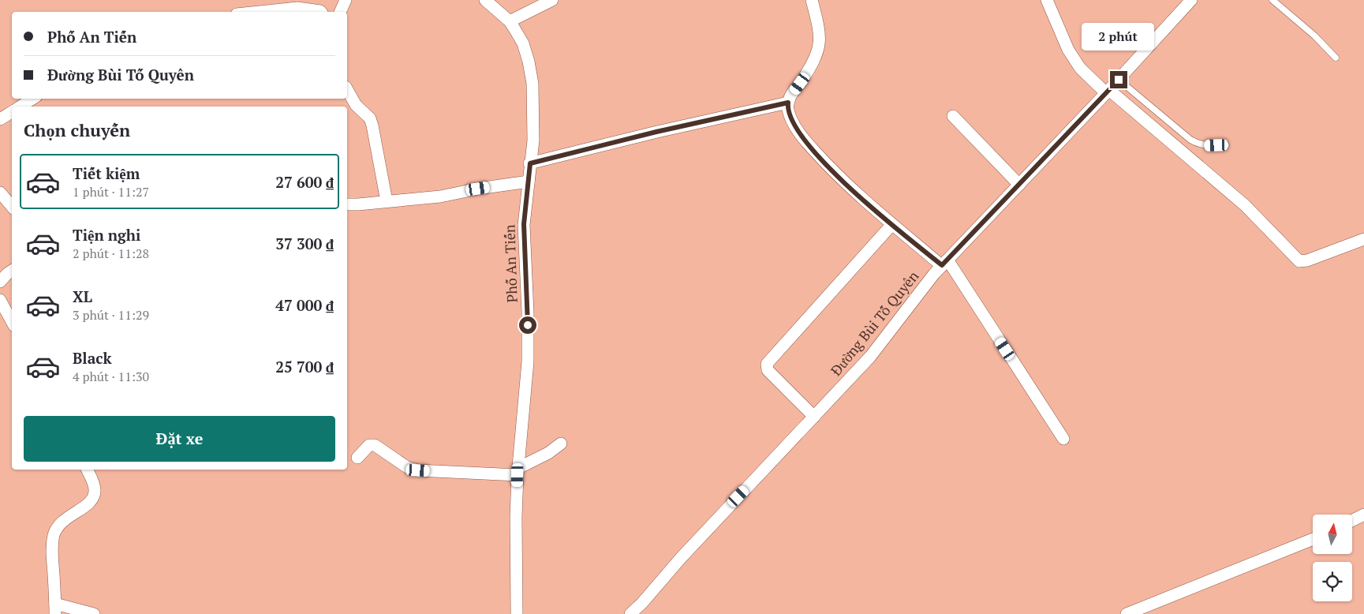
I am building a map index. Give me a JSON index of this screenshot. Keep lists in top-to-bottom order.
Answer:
{
  "streets": {
    "street": ["Phố An Tiến", "Đường Bùi Tố Quyên"]
  },
  "north": "top",
  "page": {
    "banner": ["Phố An Tiến", "Đường Bùi Tố Quyên"],
    "bubble": "2 phút",
    "heading": "Chọn chuyến",
    "list": [
      {
        "name": "Tiết kiệm",
        "note": "1 phút · 11:27",
        "value": "27 600 ₫"
      },
      {
        "name": "Tiện nghi",
        "note": "2 phút · 11:28",
        "value": "37 300 ₫"
      },
      {
        "name": "XL",
        "note": "3 phút · 11:29",
        "value": "47 000 ₫"
      },
      {
        "name": "Black",
        "note": "4 phút · 11:30",
        "value": "25 700 ₫"
      }
    ],
    "buttons": "Đặt xe"
  }
}
